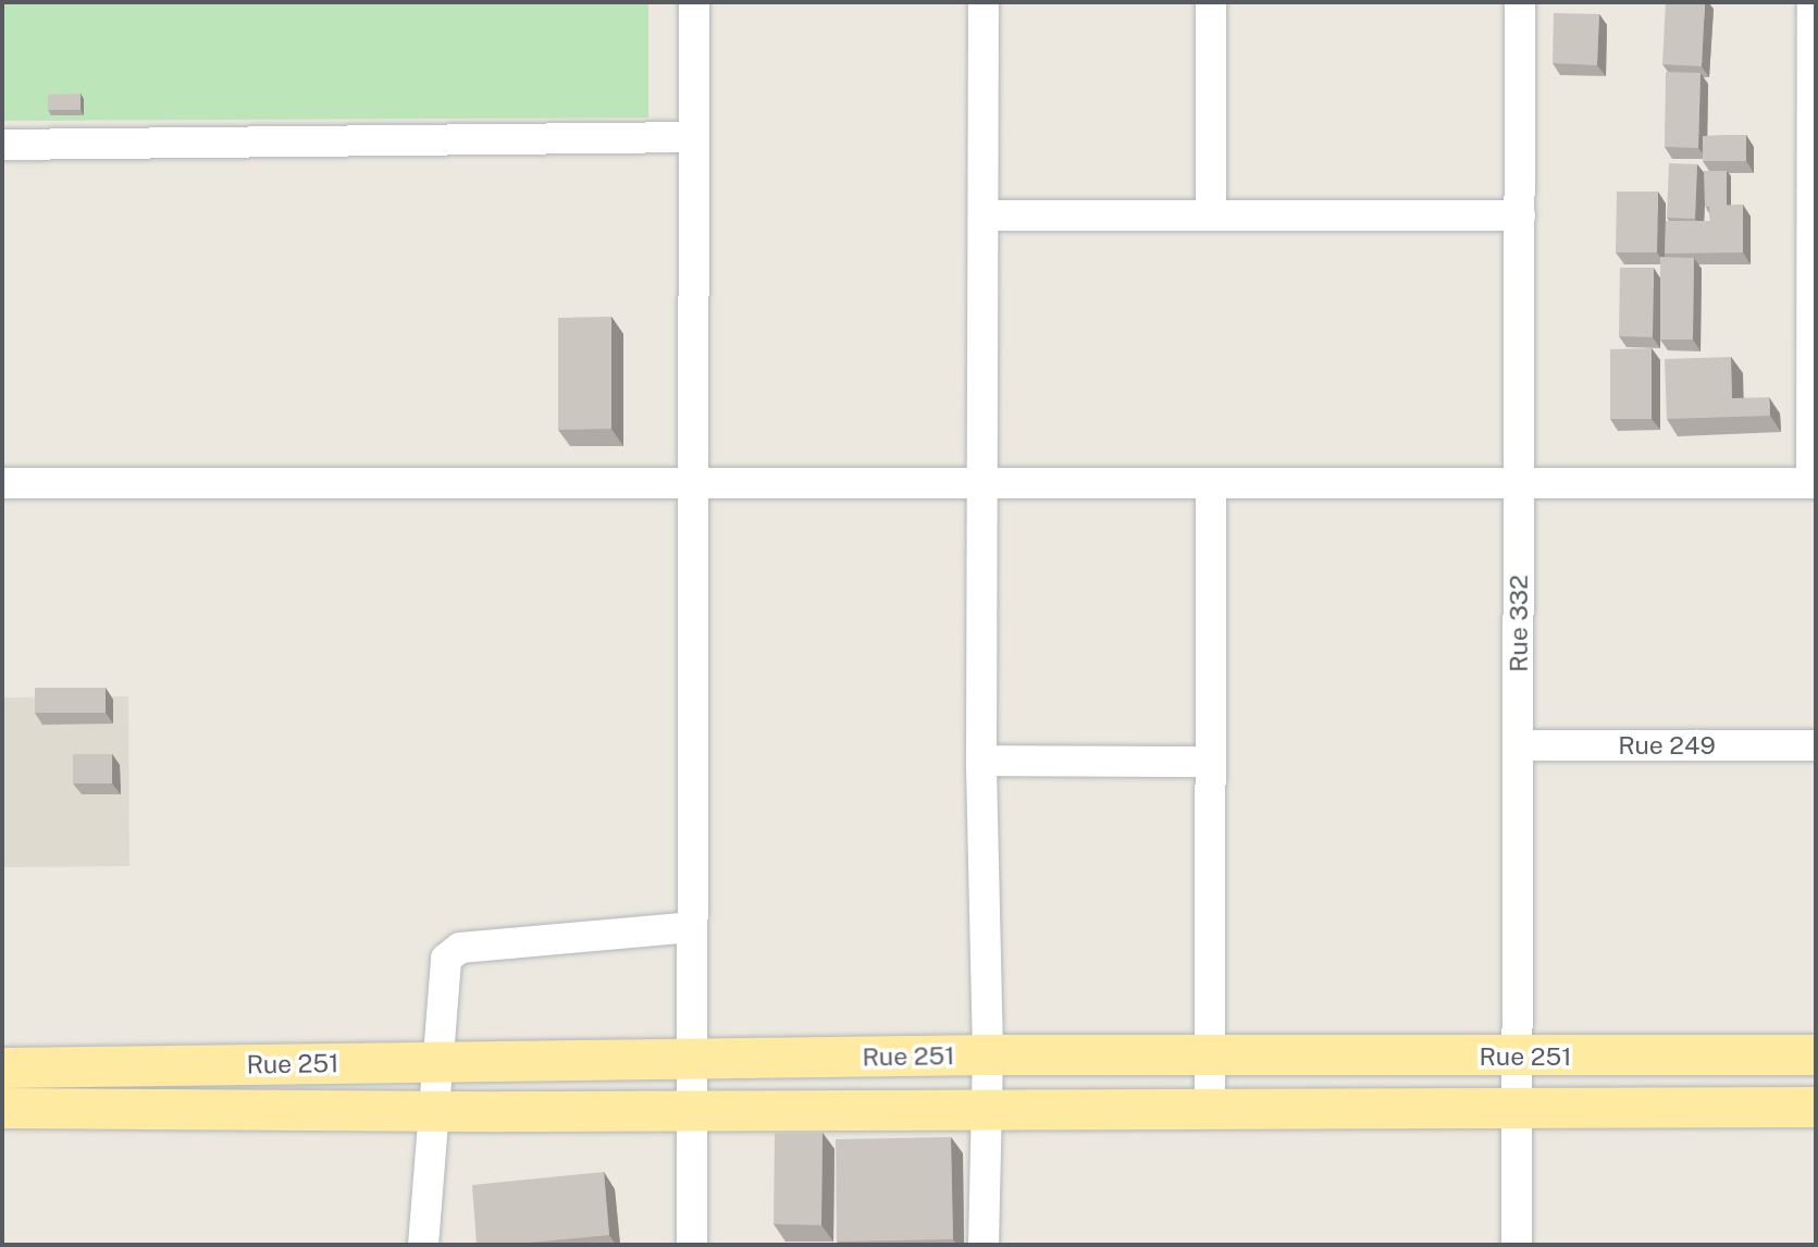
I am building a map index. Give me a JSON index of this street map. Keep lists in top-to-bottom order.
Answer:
{
  "streets": {
    "main road": ["Rue 251"],
    "street": ["Rue 332", "Rue 249"]
  },
  "crossings": [
    ["Rue 332", "Rue 249"],
    ["Rue 332", "Rue 251"]
  ]
}
